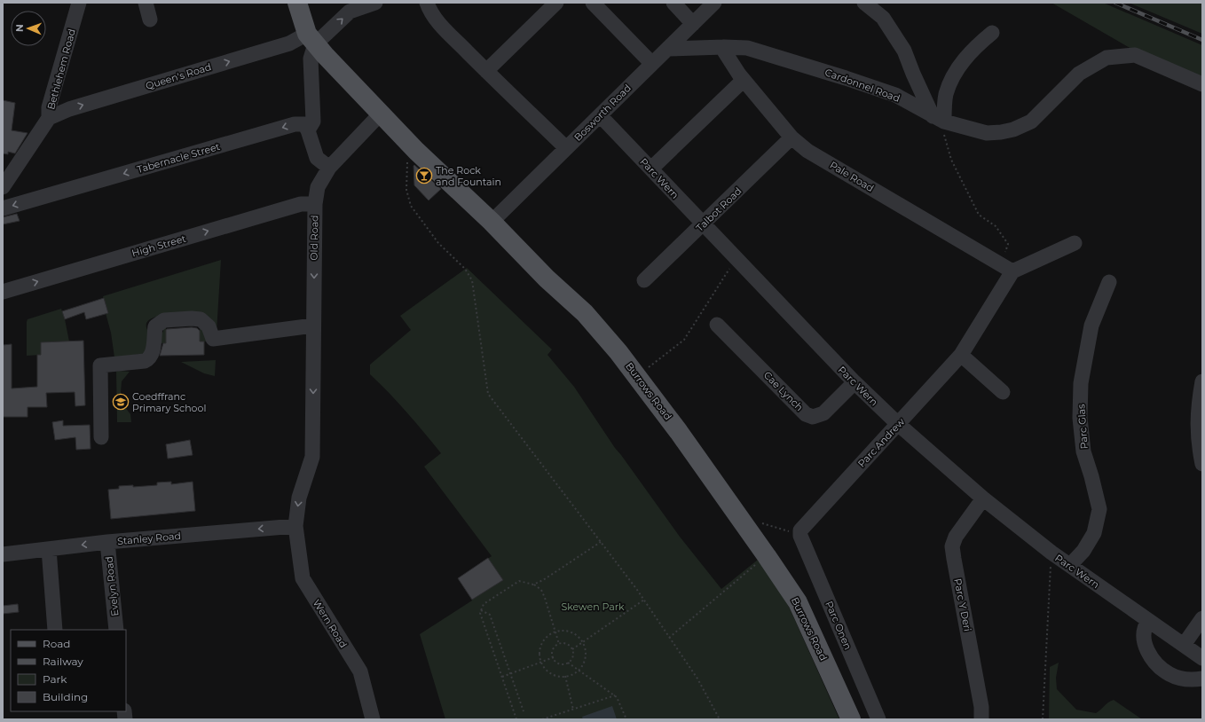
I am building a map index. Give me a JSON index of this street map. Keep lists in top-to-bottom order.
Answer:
{
  "streets": {
    "main road": ["Burrows Road"],
    "street": [
      "Bethlehem Road",
      "Queen's Road",
      "Cardonnel Road",
      "Bosworth Road",
      "Tabernacle Street",
      "Pale Road",
      "Parc Wern",
      "Talbot Road",
      "Old Road",
      "High Street",
      "Cae Lynch",
      "Parc Glas",
      "Parc Andrew",
      "Stanley Road",
      "Evelyn Road",
      "Parc Y Deri",
      "Wern Road",
      "Parc Onen"
    ]
  },
  "crossings": [
    ["Bethlehem Road", "Queen's Road"],
    ["Cardonnel Road", "Bosworth Road"],
    ["Cardonnel Road", "Pale Road"],
    ["Bosworth Road", "Parc Wern"],
    ["Bosworth Road", "Burrows Road"],
    ["Pale Road", "Talbot Road"],
    ["Parc Wern", "Talbot Road"],
    ["Parc Wern", "Cae Lynch"],
    ["Parc Wern", "Parc Glas"],
    ["Parc Wern", "Parc Andrew"],
    ["Parc Wern", "Parc Y Deri"],
    ["Old Road", "High Street"],
    ["Old Road", "Burrows Road"],
    ["Old Road", "Stanley Road"],
    ["Old Road", "Wern Road"],
    ["Parc Andrew", "Parc Onen"],
    ["Stanley Road", "Evelyn Road"],
    ["Stanley Road", "Wern Road"]
  ],
  "one_way": [
    "Queen's Road",
    "Tabernacle Street",
    "Old Road",
    "High Street",
    "Stanley Road"
  ],
  "parks": ["Skewen Park"],
  "places": {
    "bar": ["The Rock and Fountain"],
    "school or university": ["Coedffranc Primary School"]
  },
  "legend": [
    "Road",
    "Railway",
    "Park",
    "Building"
  ],
  "north": "left"
}
